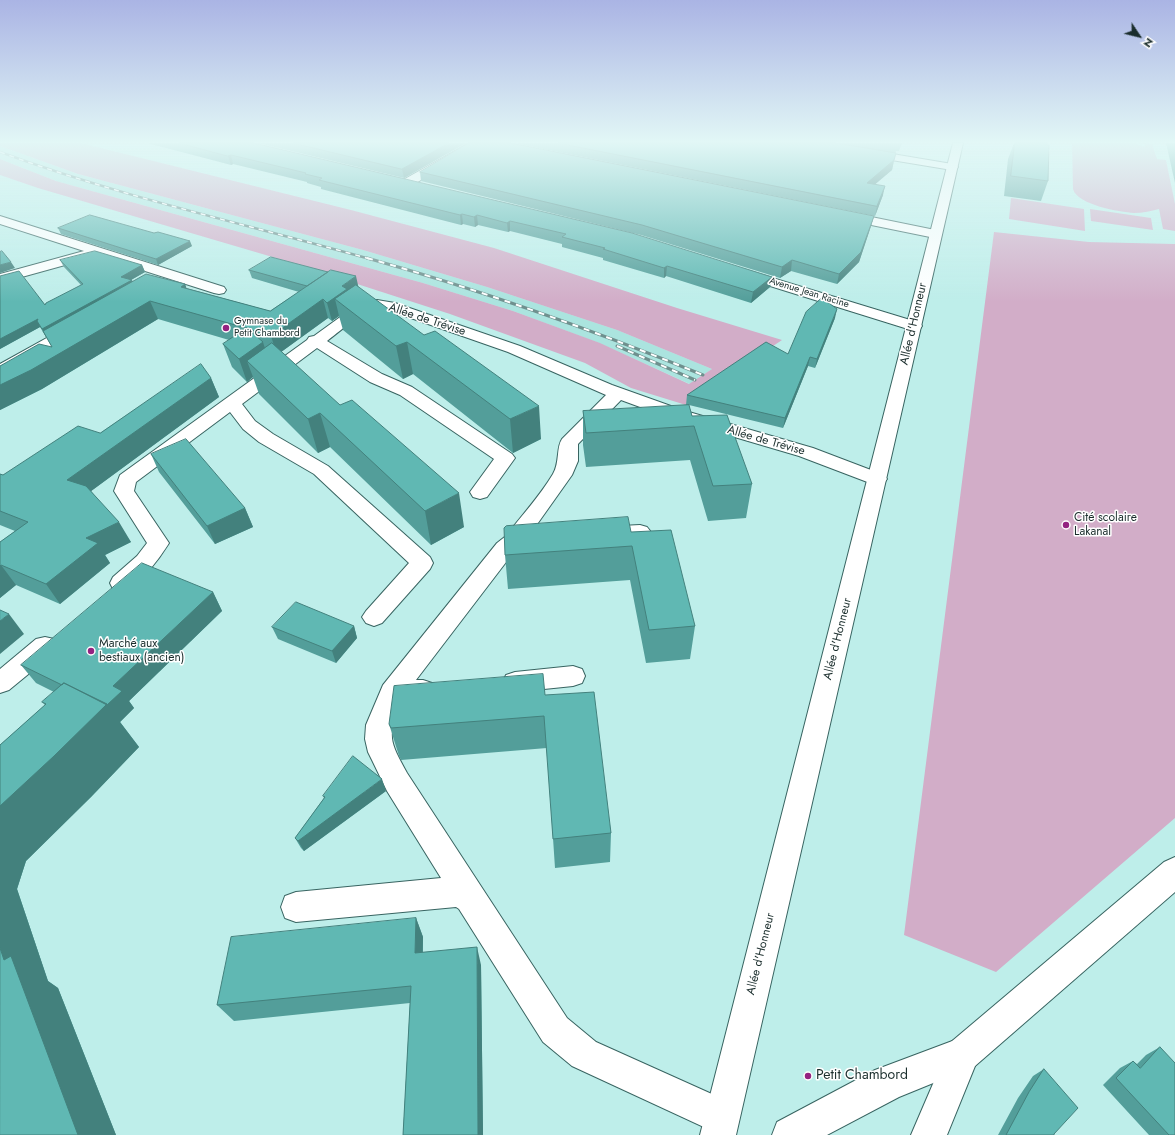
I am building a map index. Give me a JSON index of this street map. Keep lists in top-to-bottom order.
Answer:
{
  "streets": {
    "street": ["Avenue Jean Racine", "Allée de Trévise", "Allée d'Honneur"]
  },
  "crossings": [
    ["Avenue Jean Racine", "Allée d'Honneur"],
    ["Allée de Trévise", "Allée d'Honneur"]
  ],
  "places": [
    "Gymnase du Petit Chambord",
    "Cité scolaire Lakanal",
    "Marché aux bestiaux (ancien)",
    "Petit Chambord"
  ],
  "north": "bottom right"
}
